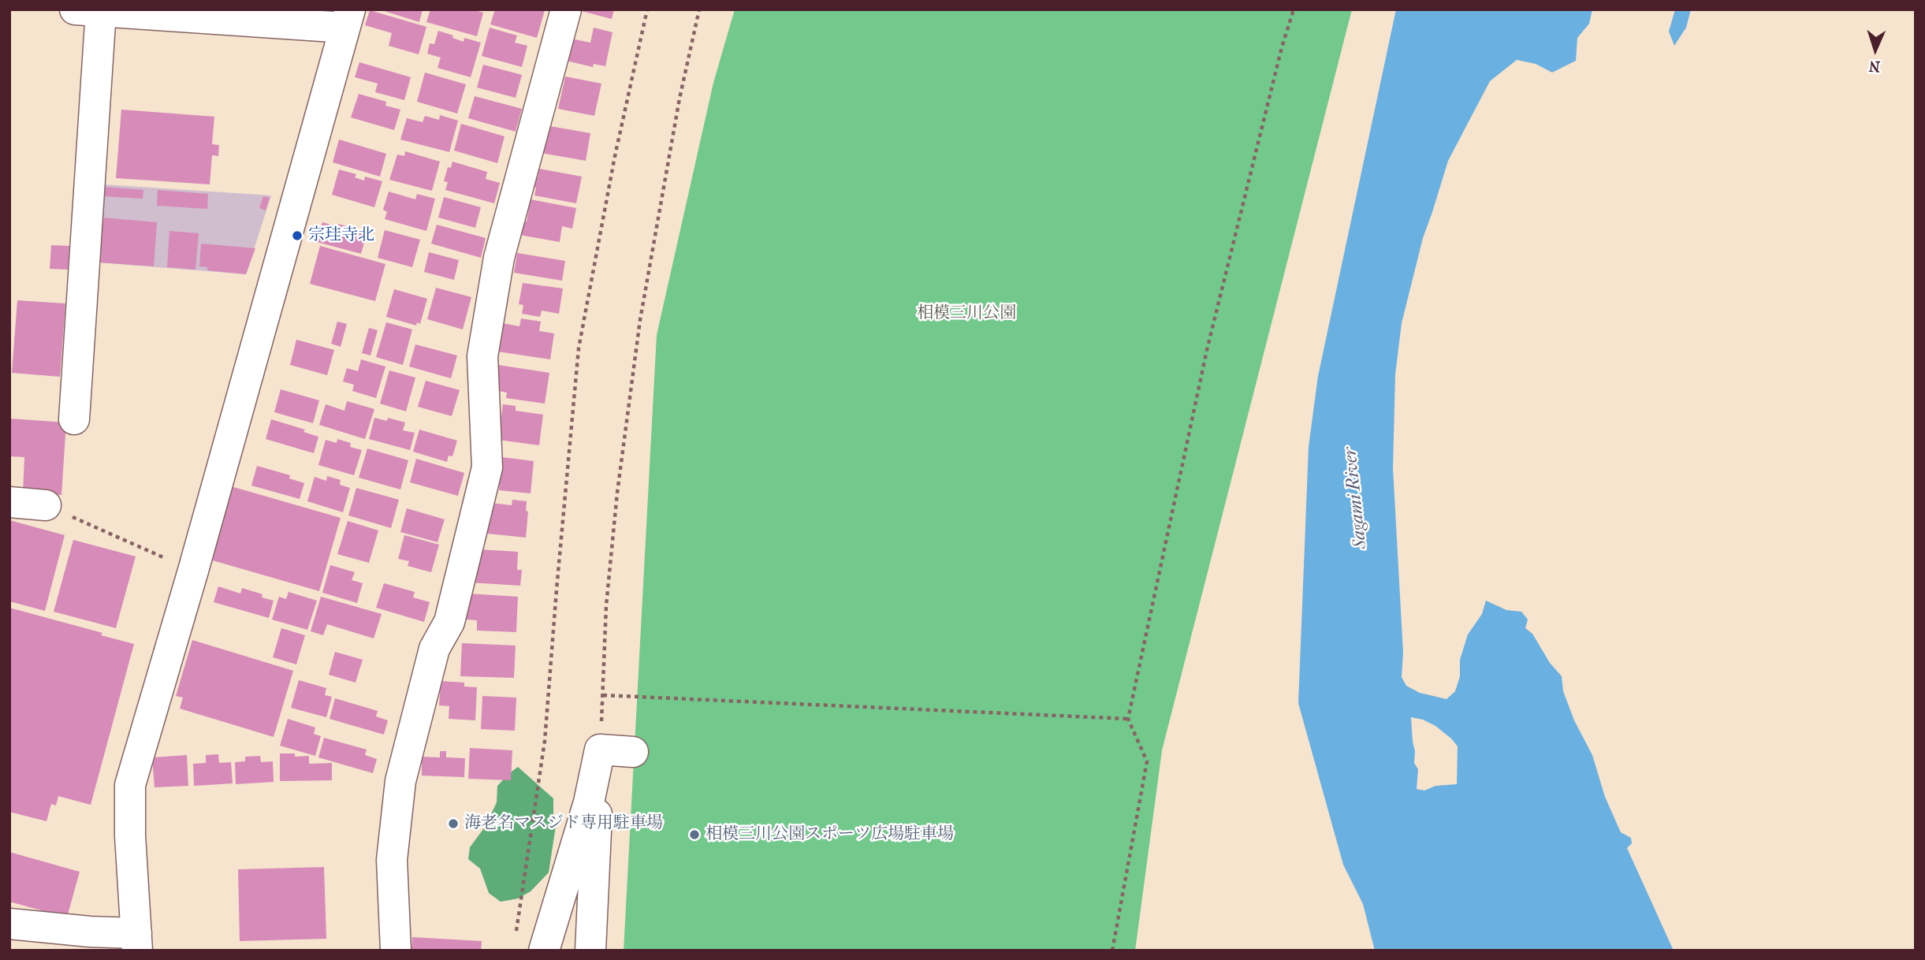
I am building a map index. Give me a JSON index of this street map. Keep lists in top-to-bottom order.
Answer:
{
  "water": ["Sagami River"],
  "parks": ["相模三川公園"],
  "places": ["宗珪寺北", "海老名マスジド専用駐車場", "相模三川公園スポーツ広場駐車場"],
  "north": "bottom"
}
